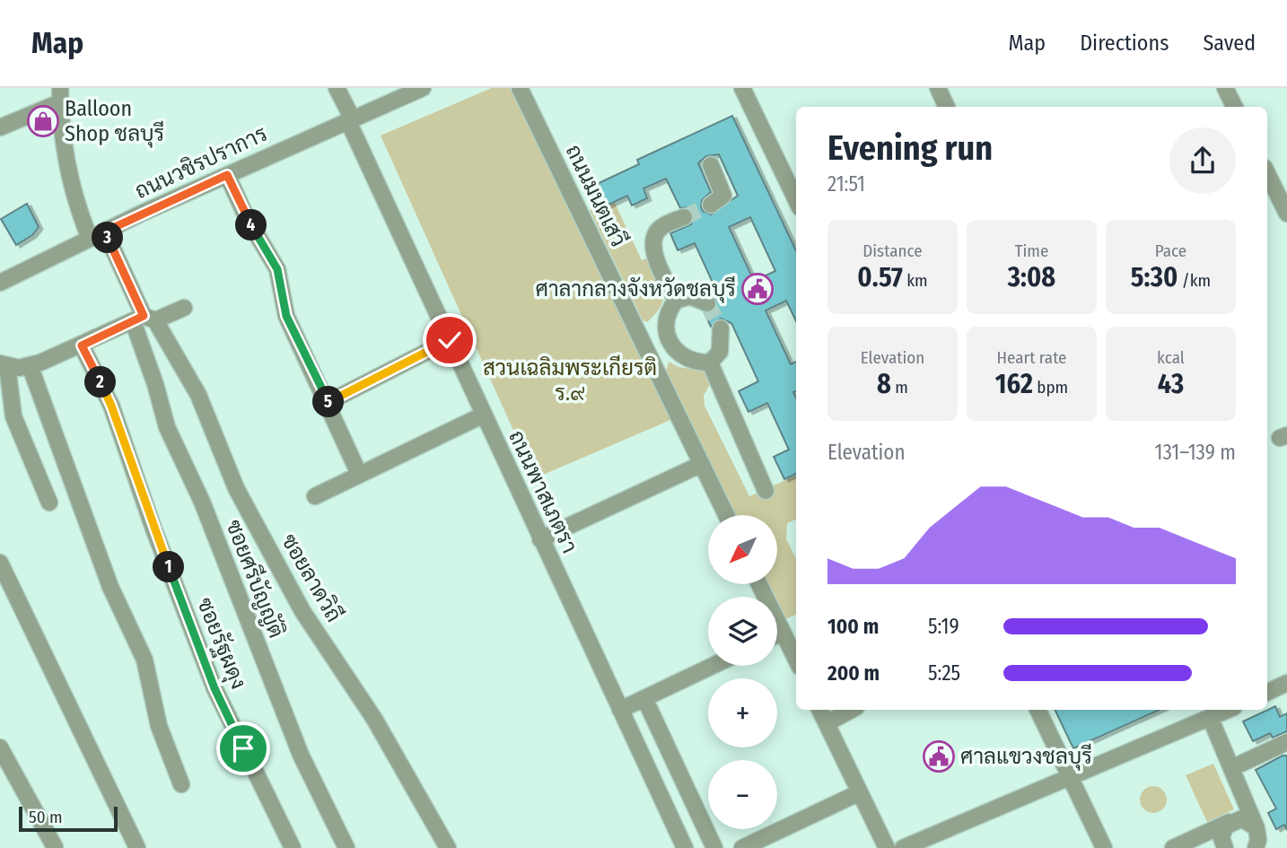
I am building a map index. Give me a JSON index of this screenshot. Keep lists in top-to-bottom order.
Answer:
{
  "streets": {
    "street": [
      "ถนนวชิรปราการ",
      "ถนนมนตเสวี",
      "ถนนพาสเภตรา",
      "ซอยลาดวิถี",
      "ซอยศรีบัญญัติ",
      "ซอยรัฐผดุง"
    ]
  },
  "crossings": [
    ["ถนนวชิรปราการ", "ถนนพาสเภตรา"],
    ["ถนนวชิรปราการ", "ซอยลาดวิถี"],
    ["ซอยลาดวิถี", "ซอยศรีบัญญัติ"]
  ],
  "parks": ["สวนเฉลิมพระเกียรติ ร.๙"],
  "places": {
    "shop": ["Balloon Shop ชลบุรี"],
    "public building": ["ศาลากลางจังหวัดชลบุรี", "ศาลแขวงชลบุรี"]
  },
  "scale_bar": "50 m",
  "north": "bottom left",
  "page": {
    "header": "Map",
    "nav": ["Map", "Directions", "Saved"],
    "heading": ["Evening run", "21:51"],
    "pins": [
      "4",
      "3",
      "2",
      "5",
      "1"
    ],
    "stats": [
      ["Distance", "0.57 km"],
      ["Time", "3:08"],
      ["Pace", "5:30 /km"],
      ["Elevation", "8 m"],
      ["Heart rate", "162 bpm"],
      ["kcal", "43"]
    ],
    "chart": ["Elevation", "131–139 m"],
    "map_buttons": ["+", "−"],
    "list": [
      {
        "name": "100 m",
        "note": "5:19"
      },
      {
        "name": "200 m",
        "note": "5:25"
      }
    ],
    "scale": "50 m"
  }
}
